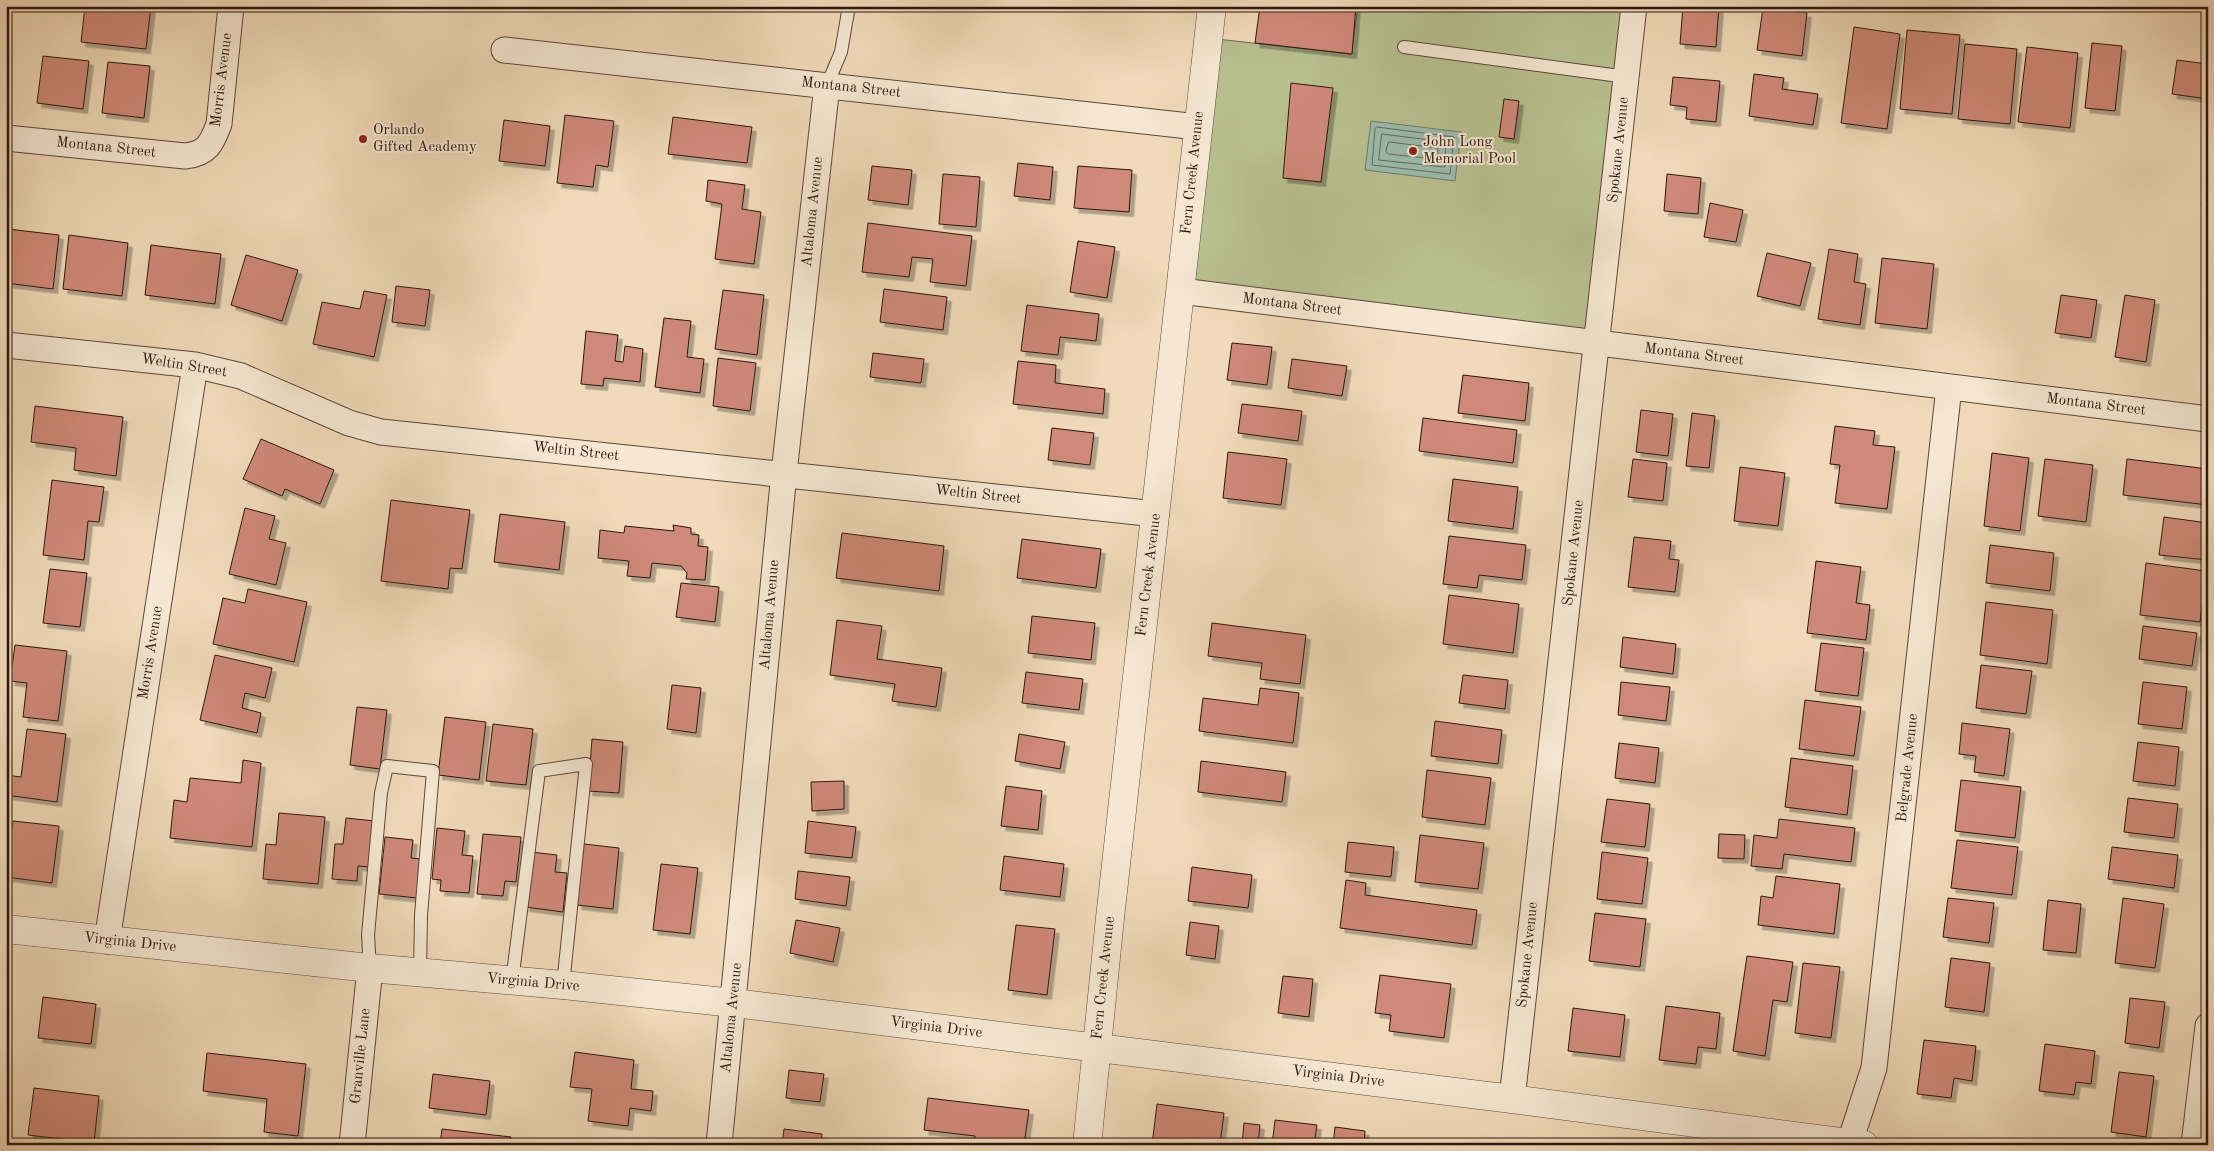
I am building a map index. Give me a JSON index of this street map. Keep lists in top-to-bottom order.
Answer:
{
  "streets": {
    "street": [
      "Morris Avenue",
      "Montana Street",
      "Spokane Avenue",
      "Fern Creek Avenue",
      "Altaloma Avenue",
      "Weltin Street",
      "Belgrade Avenue",
      "Virginia Drive",
      "Granville Lane"
    ]
  },
  "crossings": [
    ["Morris Avenue", "Montana Street"],
    ["Morris Avenue", "Weltin Street"],
    ["Morris Avenue", "Virginia Drive"],
    ["Montana Street", "Spokane Avenue"],
    ["Montana Street", "Fern Creek Avenue"],
    ["Montana Street", "Altaloma Avenue"],
    ["Montana Street", "Belgrade Avenue"],
    ["Spokane Avenue", "Virginia Drive"],
    ["Fern Creek Avenue", "Weltin Street"],
    ["Fern Creek Avenue", "Virginia Drive"],
    ["Altaloma Avenue", "Weltin Street"],
    ["Altaloma Avenue", "Virginia Drive"],
    ["Belgrade Avenue", "Virginia Drive"],
    ["Virginia Drive", "Granville Lane"]
  ],
  "places": ["Orlando Gifted Academy", "John Long Memorial Pool"]
}
